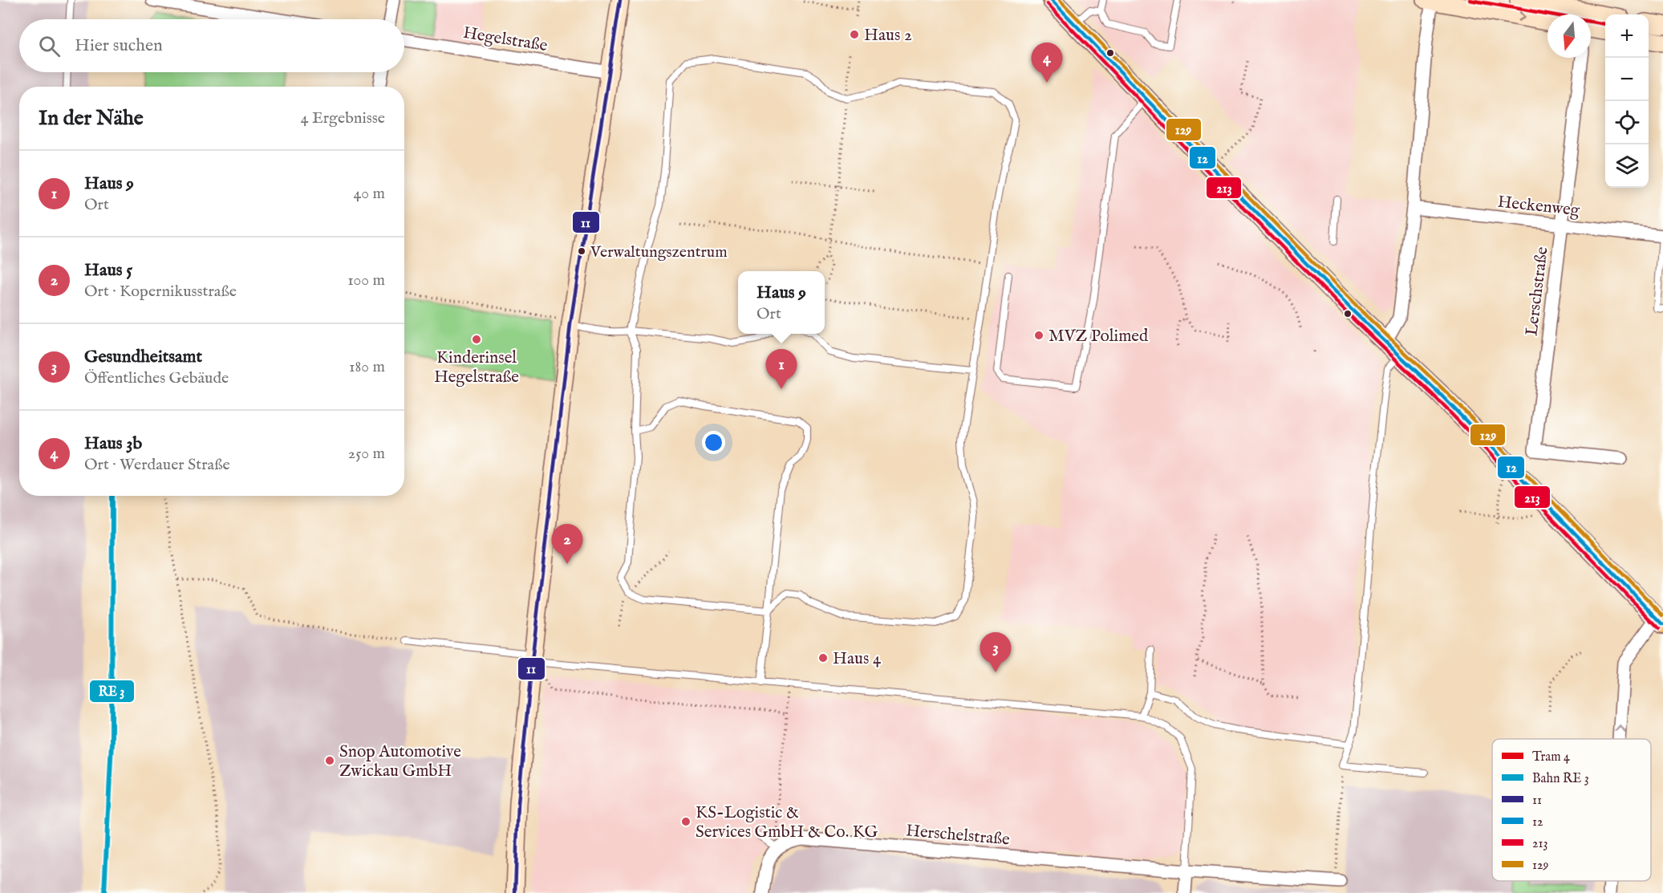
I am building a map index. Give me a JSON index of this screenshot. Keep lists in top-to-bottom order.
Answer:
{
  "streets": {
    "street": [
      "Hegelstraße",
      "Heckenweg",
      "Lerschstraße",
      "Herschelstraße"
    ]
  },
  "crossings": [
    ["Heckenweg", "Lerschstraße"]
  ],
  "places": [
    "Haus 2",
    "Verwaltungszentrum",
    "MVZ Polimed",
    "Kinderinsel Hegelstraße",
    "Haus 4",
    "Snop Automotive Zwickau GmbH",
    "KS-Logistic & Services GmbH & Co. KG"
  ],
  "lines": [
    "tram line 4",
    "transit line 11",
    "transit line 12",
    "transit line 129",
    "transit line 213"
  ],
  "legend": [
    "Tram 4",
    "Bahn RE 3",
    "11",
    "12",
    "213",
    "129"
  ],
  "north": "bottom",
  "page": {
    "map_buttons": ["+", "−"],
    "search": "Hier suchen",
    "pins": [
      "4",
      "1",
      "2",
      "3"
    ],
    "heading": ["In der Nähe", "4 Ergebnisse"],
    "list": [
      {
        "mark": "1",
        "name": "Haus 9",
        "note": "Ort",
        "value": "40 m"
      },
      {
        "mark": "2",
        "name": "Haus 5",
        "note": "Ort · Kopernikusstraße",
        "value": "100 m"
      },
      {
        "mark": "3",
        "name": "Gesundheitsamt",
        "note": "Öffentliches Gebäude",
        "value": "180 m"
      },
      {
        "mark": "4",
        "name": "Haus 3b",
        "note": "Ort · Werdauer Straße",
        "value": "250 m"
      }
    ],
    "popup": ["Haus 9", "Ort"]
  }
}
